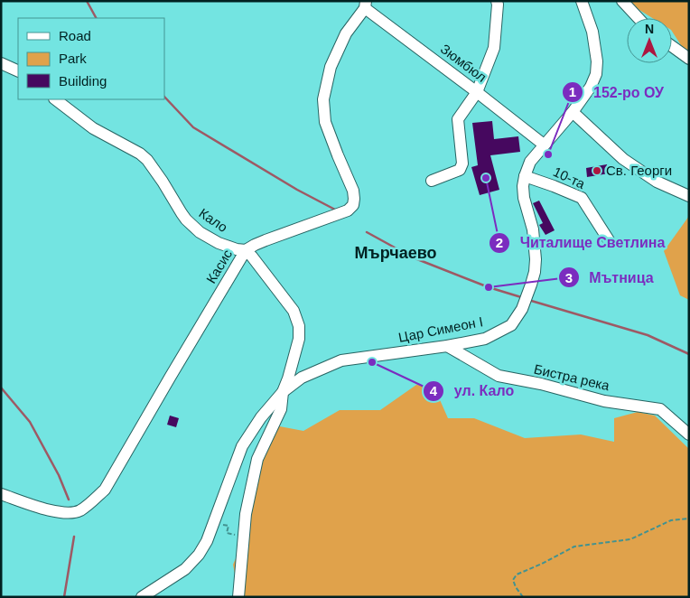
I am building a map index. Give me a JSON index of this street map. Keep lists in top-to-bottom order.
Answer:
{
  "streets": {
    "street": [
      "Зюмбюл",
      "10-та",
      "Кало",
      "Касис",
      "Цар Симеон I",
      "Бистра река"
    ]
  },
  "crossings": [
    ["Зюмбюл", "Касис"],
    ["Зюмбюл", "Цар Симеон I"],
    ["10-та", "Цар Симеон I"],
    ["Кало", "Касис"],
    ["Цар Симеон I", "Бистра река"]
  ],
  "districts": ["Мърчаево"],
  "places": [
    "152-ро ОУ",
    "Св. Георги",
    "Читалище Светлина",
    "Мътница",
    "ул. Кало"
  ],
  "legend": ["Road", "Park", "Building"],
  "north": "top"
}
